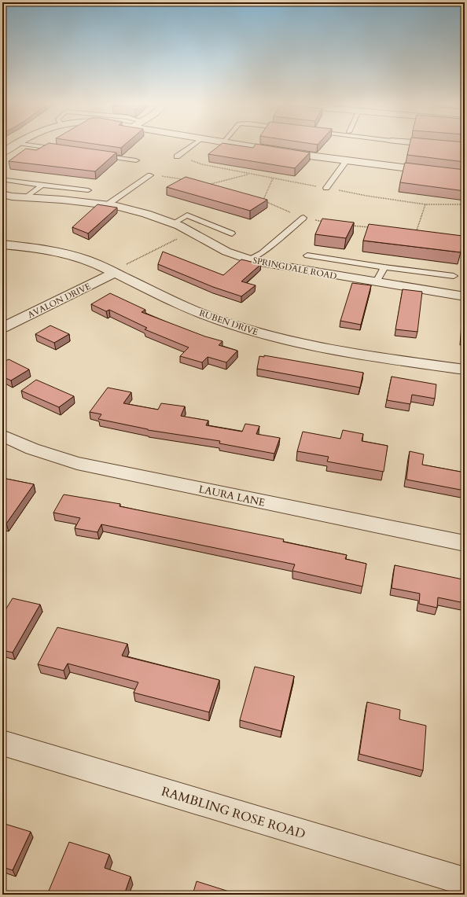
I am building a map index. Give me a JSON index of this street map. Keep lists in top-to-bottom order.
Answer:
{
  "streets": {
    "street": [
      "SPRINGDALE ROAD",
      "AVALON DRIVE",
      "RUBEN DRIVE",
      "LAURA LANE",
      "RAMBLING ROSE ROAD"
    ]
  },
  "crossings": [
    ["AVALON DRIVE", "RUBEN DRIVE"]
  ]
}
